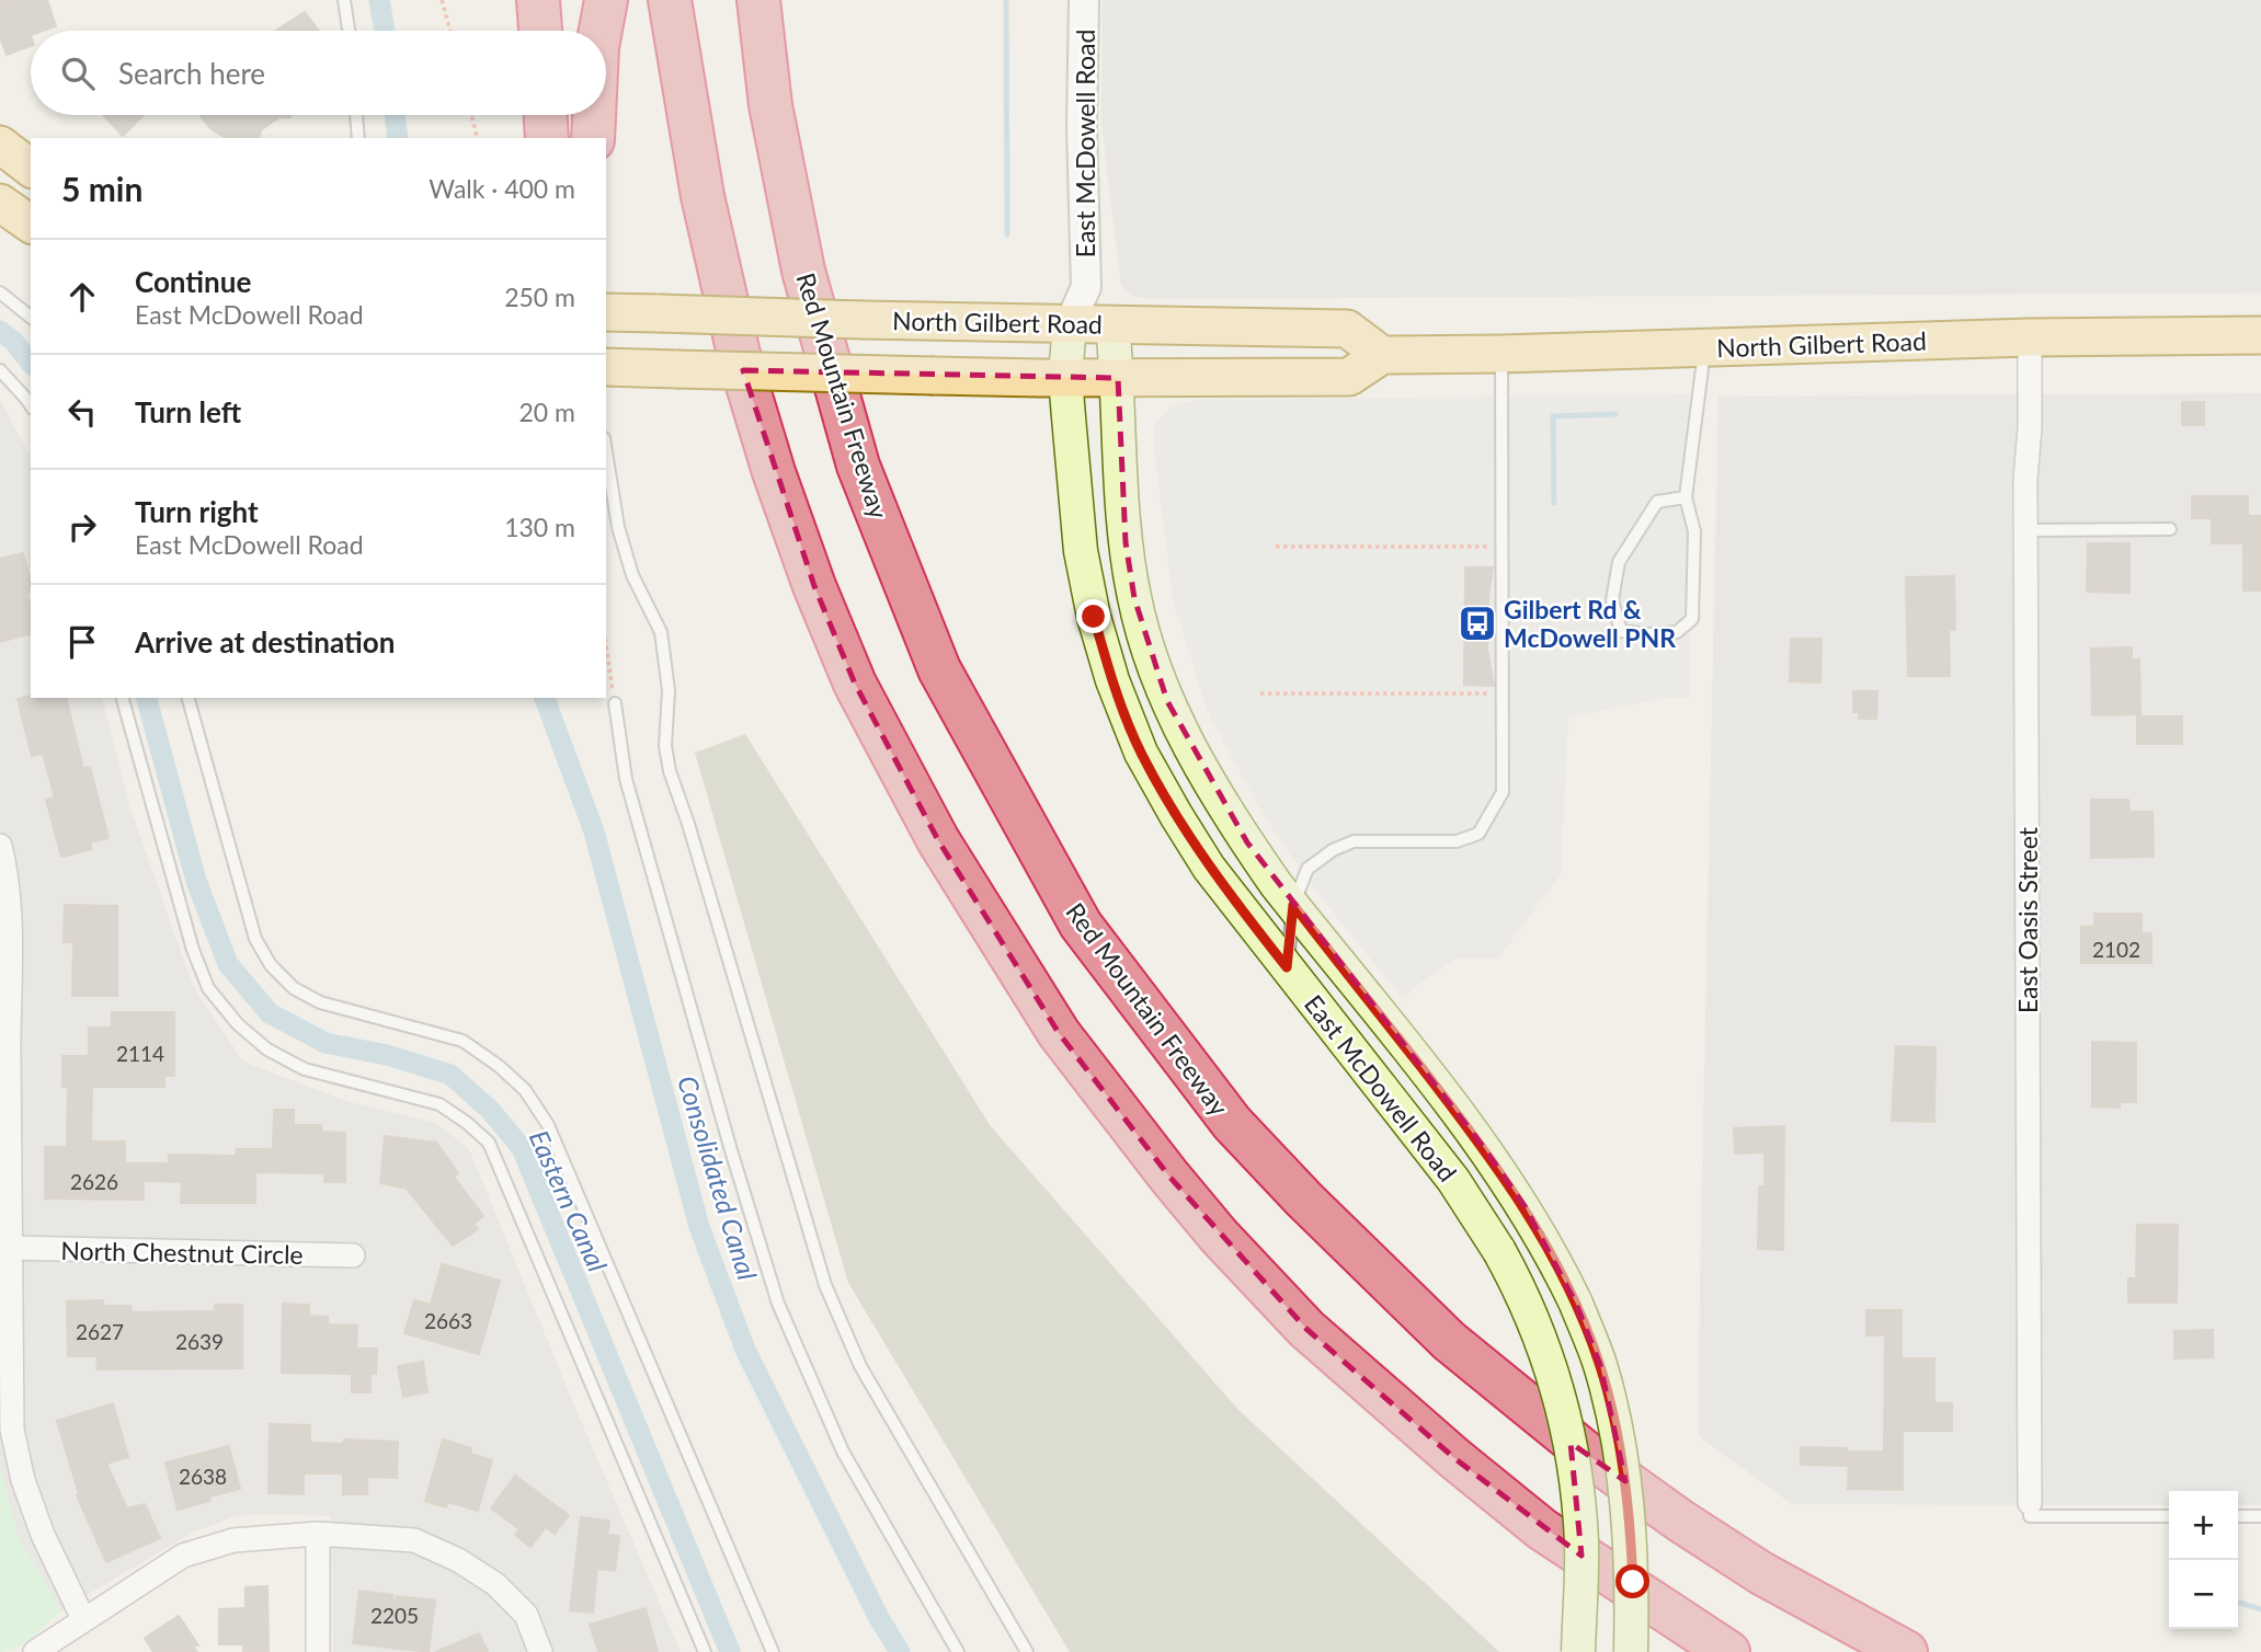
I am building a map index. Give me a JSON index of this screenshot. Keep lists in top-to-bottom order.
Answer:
{
  "streets": {
    "highway": ["Red Mountain Freeway"],
    "main road": ["East McDowell Road", "North Gilbert Road"],
    "street": ["East Oasis Street", "North Chestnut Circle"]
  },
  "crossings": [
    ["East McDowell Road", "North Gilbert Road"],
    ["North Gilbert Road", "East Oasis Street"]
  ],
  "water": ["Consolidated Canal", "Eastern Canal"],
  "places": {
    "bus stop": ["Gilbert Rd & McDowell PNR"]
  },
  "house_numbers": [
    "2102",
    "2114",
    "2626",
    "2663",
    "2627",
    "2639",
    "2638",
    "2205"
  ],
  "page": {
    "search": "Search here",
    "heading": ["5 min", "Walk · 400 m"],
    "list": [
      ["Continue", "East McDowell Road", "250 m"],
      ["Turn left", "20 m"],
      ["Turn right", "East McDowell Road", "130 m"],
      "Arrive at destination"
    ],
    "map_buttons": ["+", "−"]
  }
}
